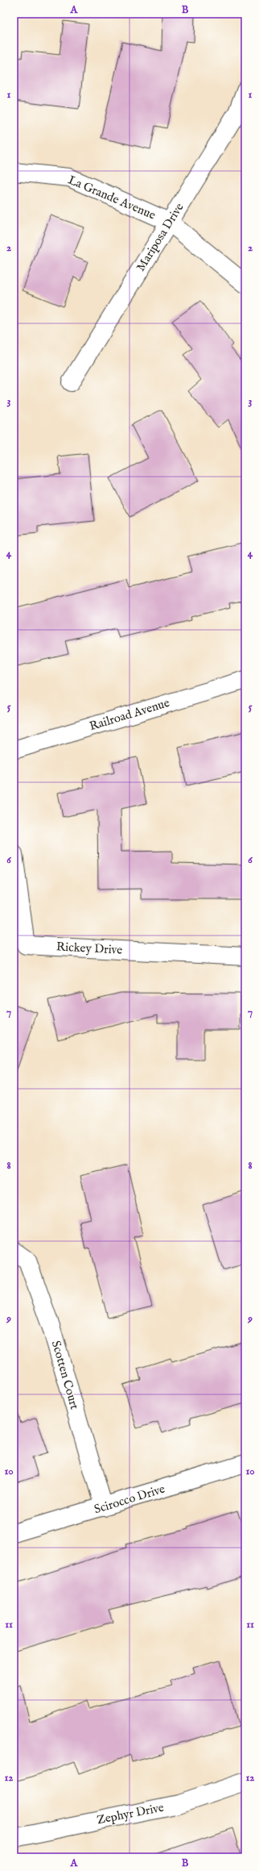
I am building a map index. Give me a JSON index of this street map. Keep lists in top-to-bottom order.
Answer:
{
  "streets": {
    "street": [
      "La Grande Avenue",
      "Mariposa Drive",
      "Railroad Avenue",
      "Rickey Drive",
      "Scotten Court",
      "Scirocco Drive",
      "Zephyr Drive"
    ]
  },
  "crossings": [
    ["La Grande Avenue", "Mariposa Drive"],
    ["Scotten Court", "Scirocco Drive"]
  ],
  "grid": {
    "columns": ["A", "B"],
    "rows": [
      "1",
      "2",
      "3",
      "4",
      "5",
      "6",
      "7",
      "8",
      "9",
      "10",
      "11",
      "12"
    ]
  }
}
